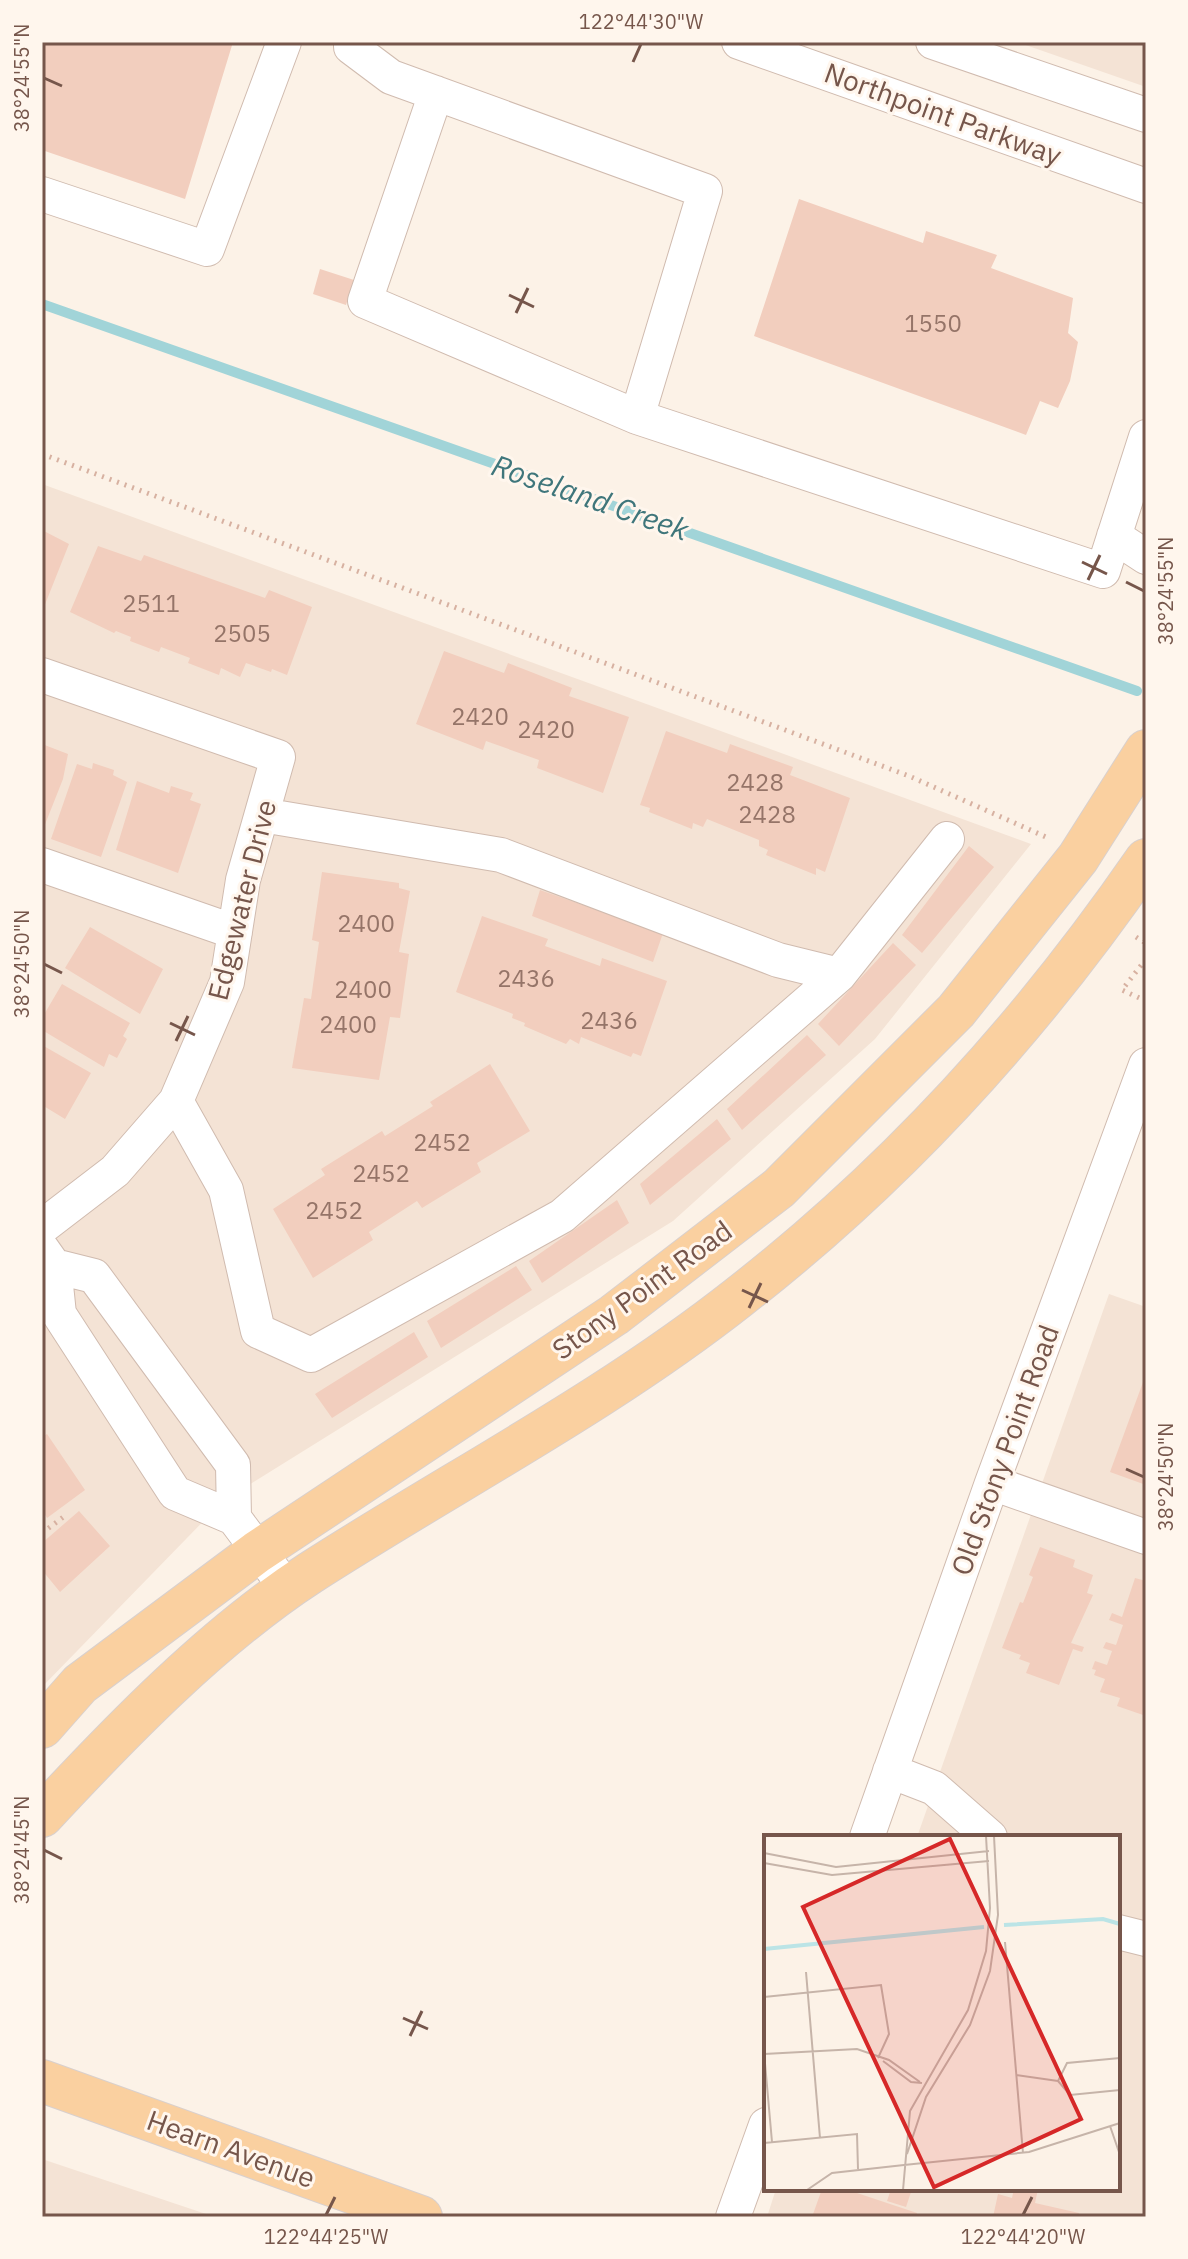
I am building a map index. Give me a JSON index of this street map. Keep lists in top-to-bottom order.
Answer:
{
  "streets": {
    "main road": ["Stony Point Road", "Hearn Avenue"],
    "street": ["Northpoint Parkway", "Edgewater Drive", "Old Stony Point Road"]
  },
  "water": ["Roseland Creek"],
  "house_numbers": [
    "1550",
    "2511",
    "2505",
    "2420",
    "2420",
    "2428",
    "2428",
    "2400",
    "2436",
    "2400",
    "2436",
    "2400",
    "2452",
    "2452",
    "2452"
  ],
  "coordinates": [
    "122°44'30\"W",
    "38°24'55\"N",
    "38°24'50\"N",
    "38°24'45\"N",
    "122°44'25\"W",
    "122°44'20\"W"
  ]
}
